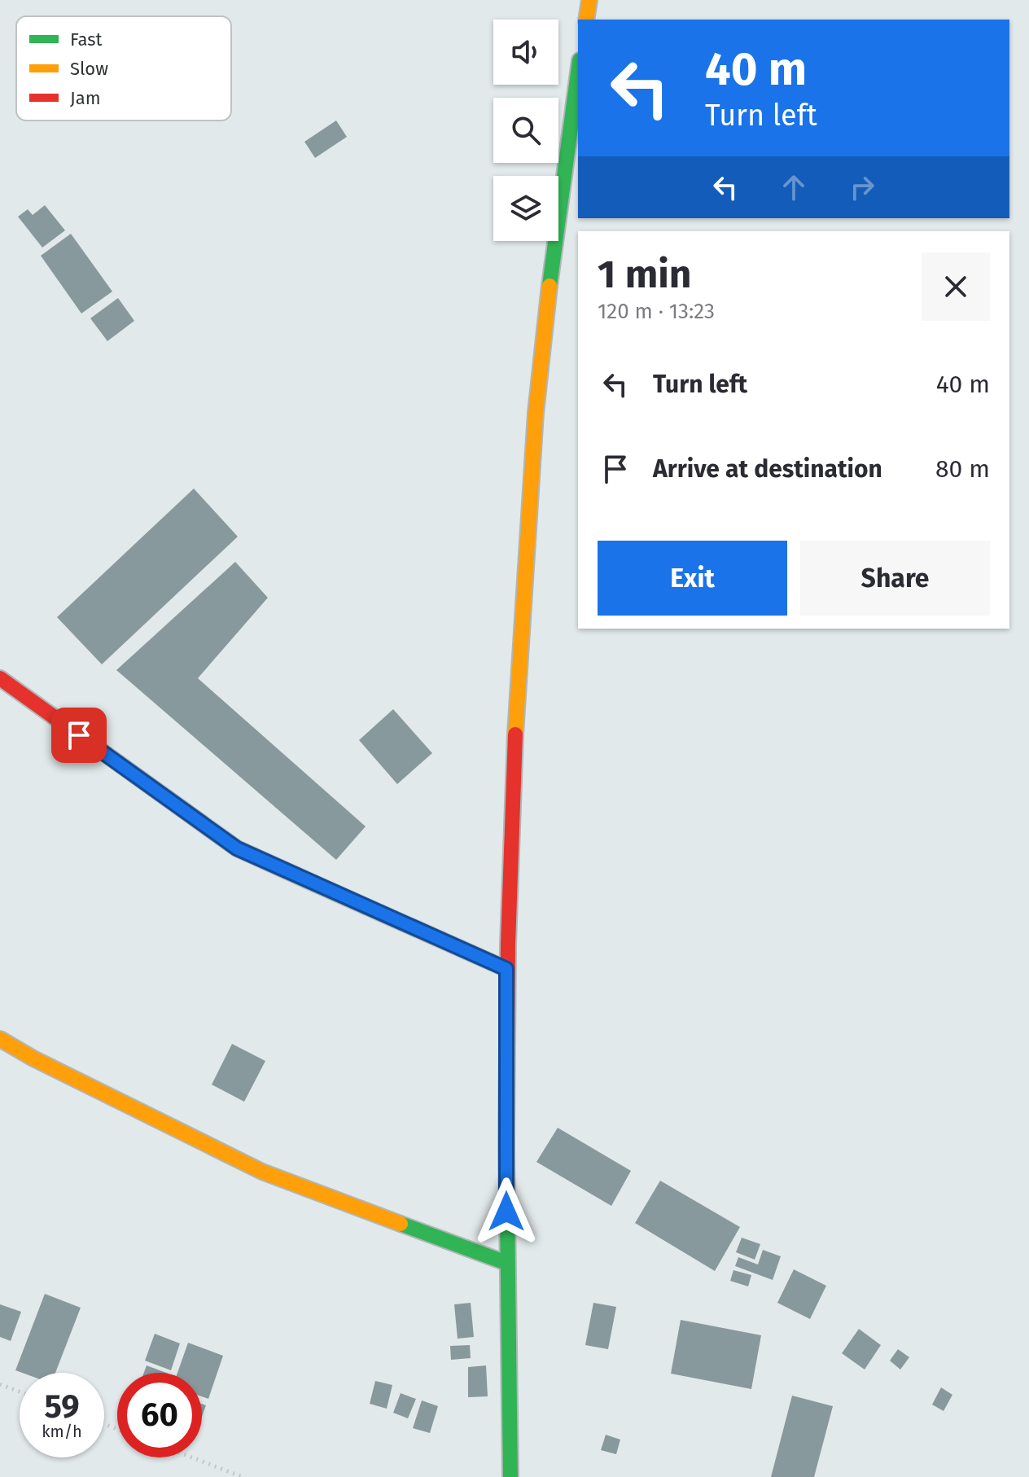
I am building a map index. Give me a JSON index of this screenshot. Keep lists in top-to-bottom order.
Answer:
{
  "legend": ["Fast", "Slow", "Jam"],
  "page": {
    "turn": ["40 m", "Turn left"],
    "heading": ["1 min", "120 m · 13:23"],
    "list": [
      {
        "name": "Turn left",
        "value": "40 m"
      },
      {
        "name": "Arrive at destination",
        "value": "80 m"
      }
    ],
    "buttons": ["Exit", "Share"],
    "speed": "59 km/h",
    "limit": "60"
  }
}
